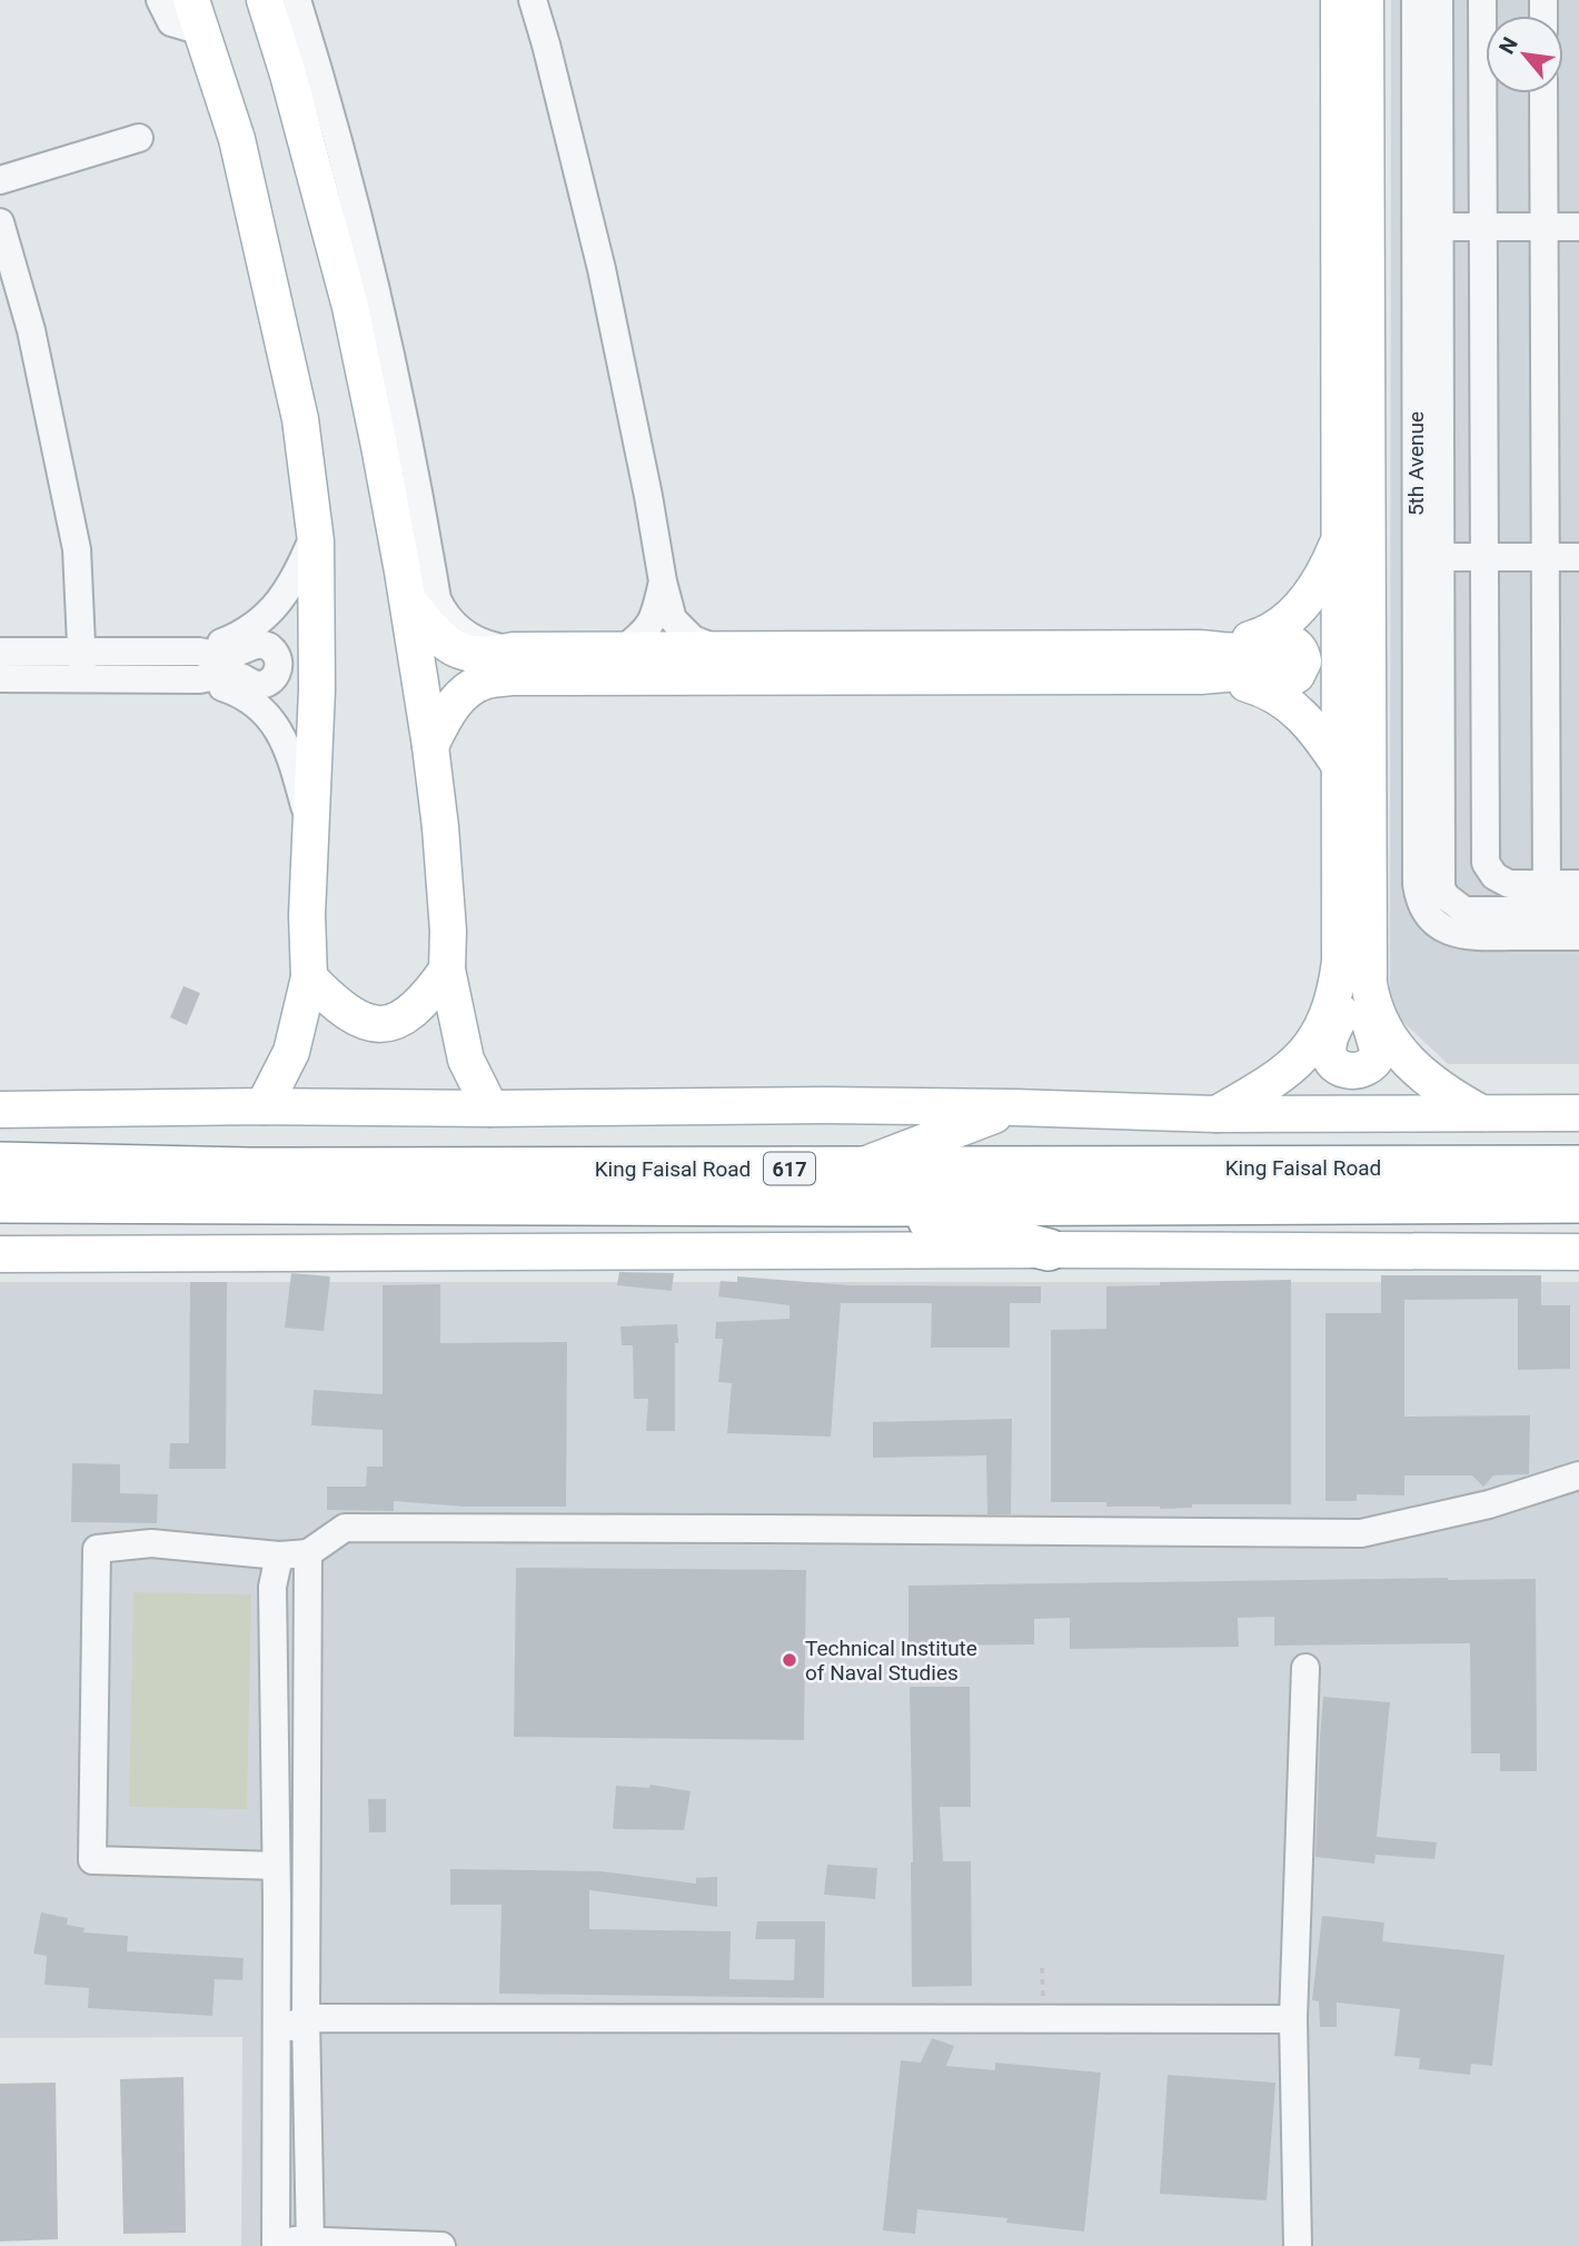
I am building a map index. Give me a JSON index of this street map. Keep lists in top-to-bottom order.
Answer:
{
  "streets": {
    "highway": ["King Faisal Road", "617"],
    "street": ["5th Avenue"]
  },
  "places": ["Technical Institute of Naval Studies"],
  "north": "top left"
}
